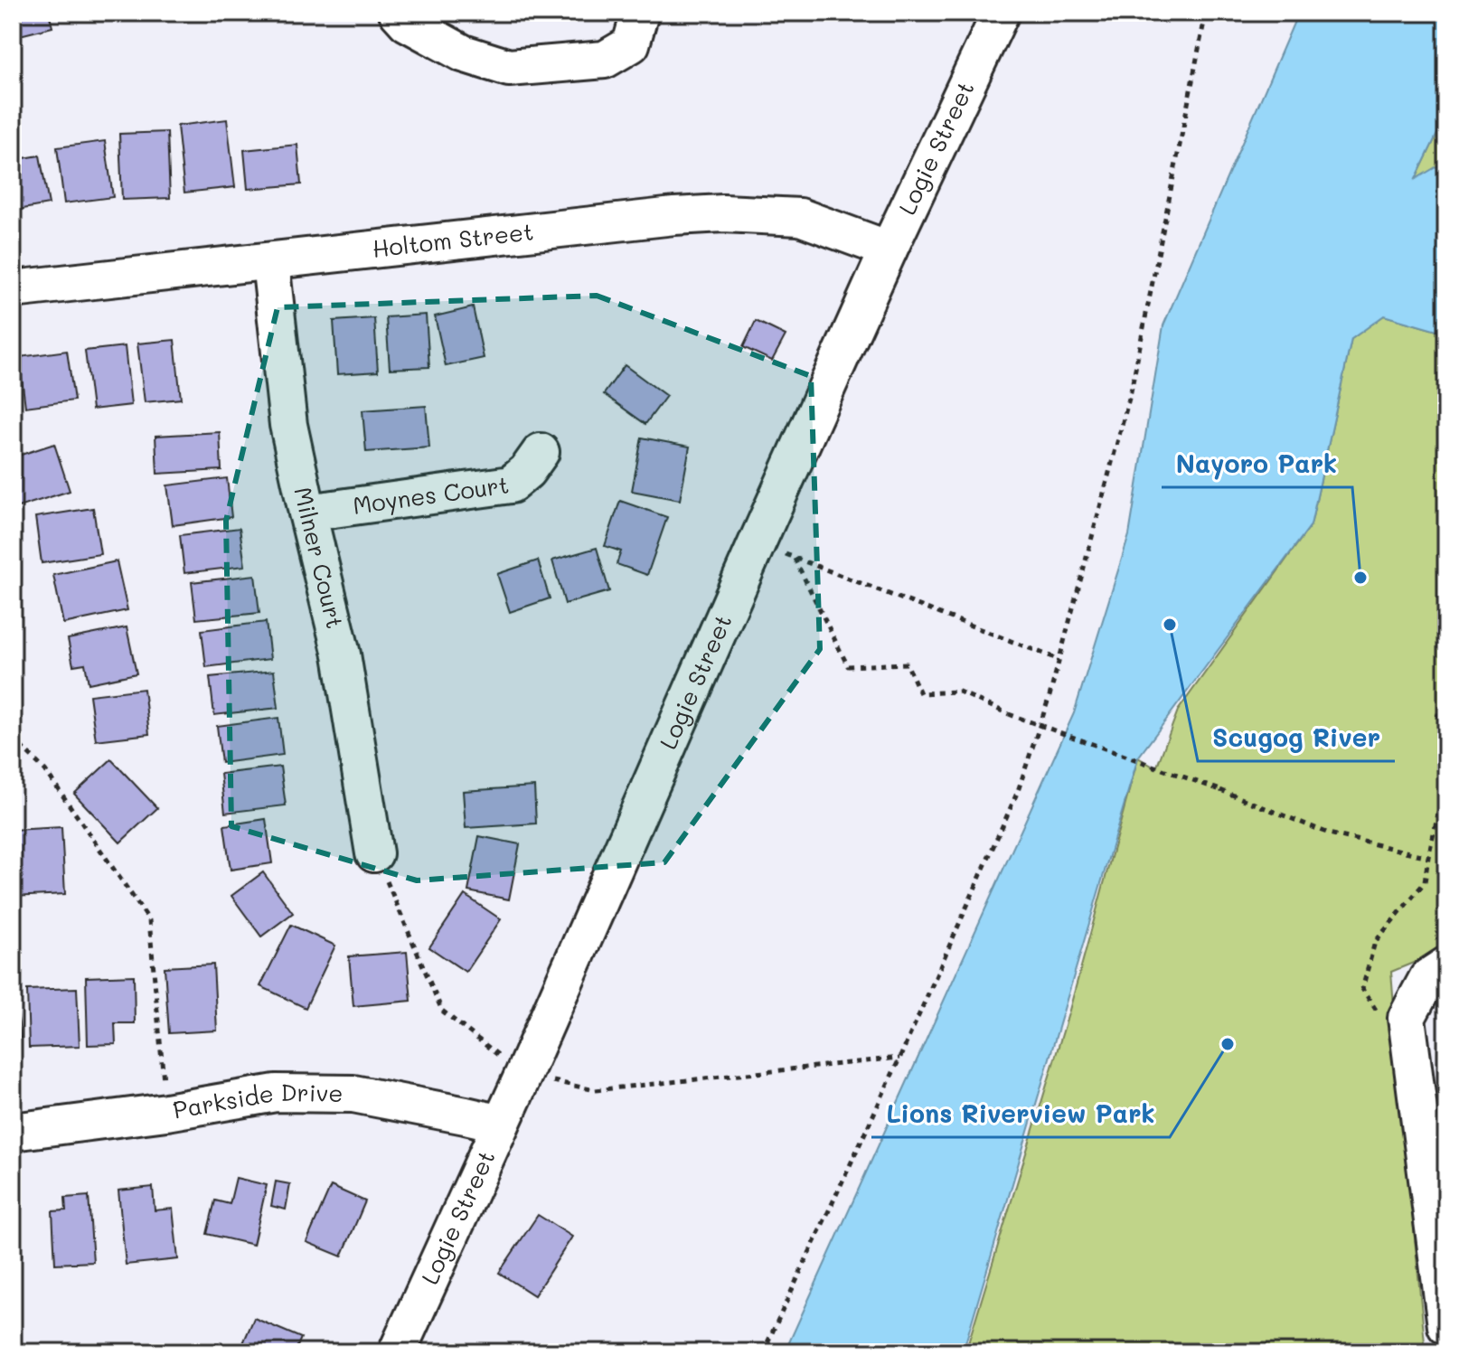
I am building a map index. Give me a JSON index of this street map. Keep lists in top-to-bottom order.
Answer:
{
  "streets": {
    "street": [
      "Logie Street",
      "Holtom Street",
      "Moynes Court",
      "Milner Court",
      "Parkside Drive"
    ]
  },
  "crossings": [
    ["Logie Street", "Holtom Street"],
    ["Logie Street", "Parkside Drive"],
    ["Holtom Street", "Milner Court"],
    ["Moynes Court", "Milner Court"]
  ],
  "places": ["Nayoro Park", "Scugog River", "Lions Riverview Park"]
}
